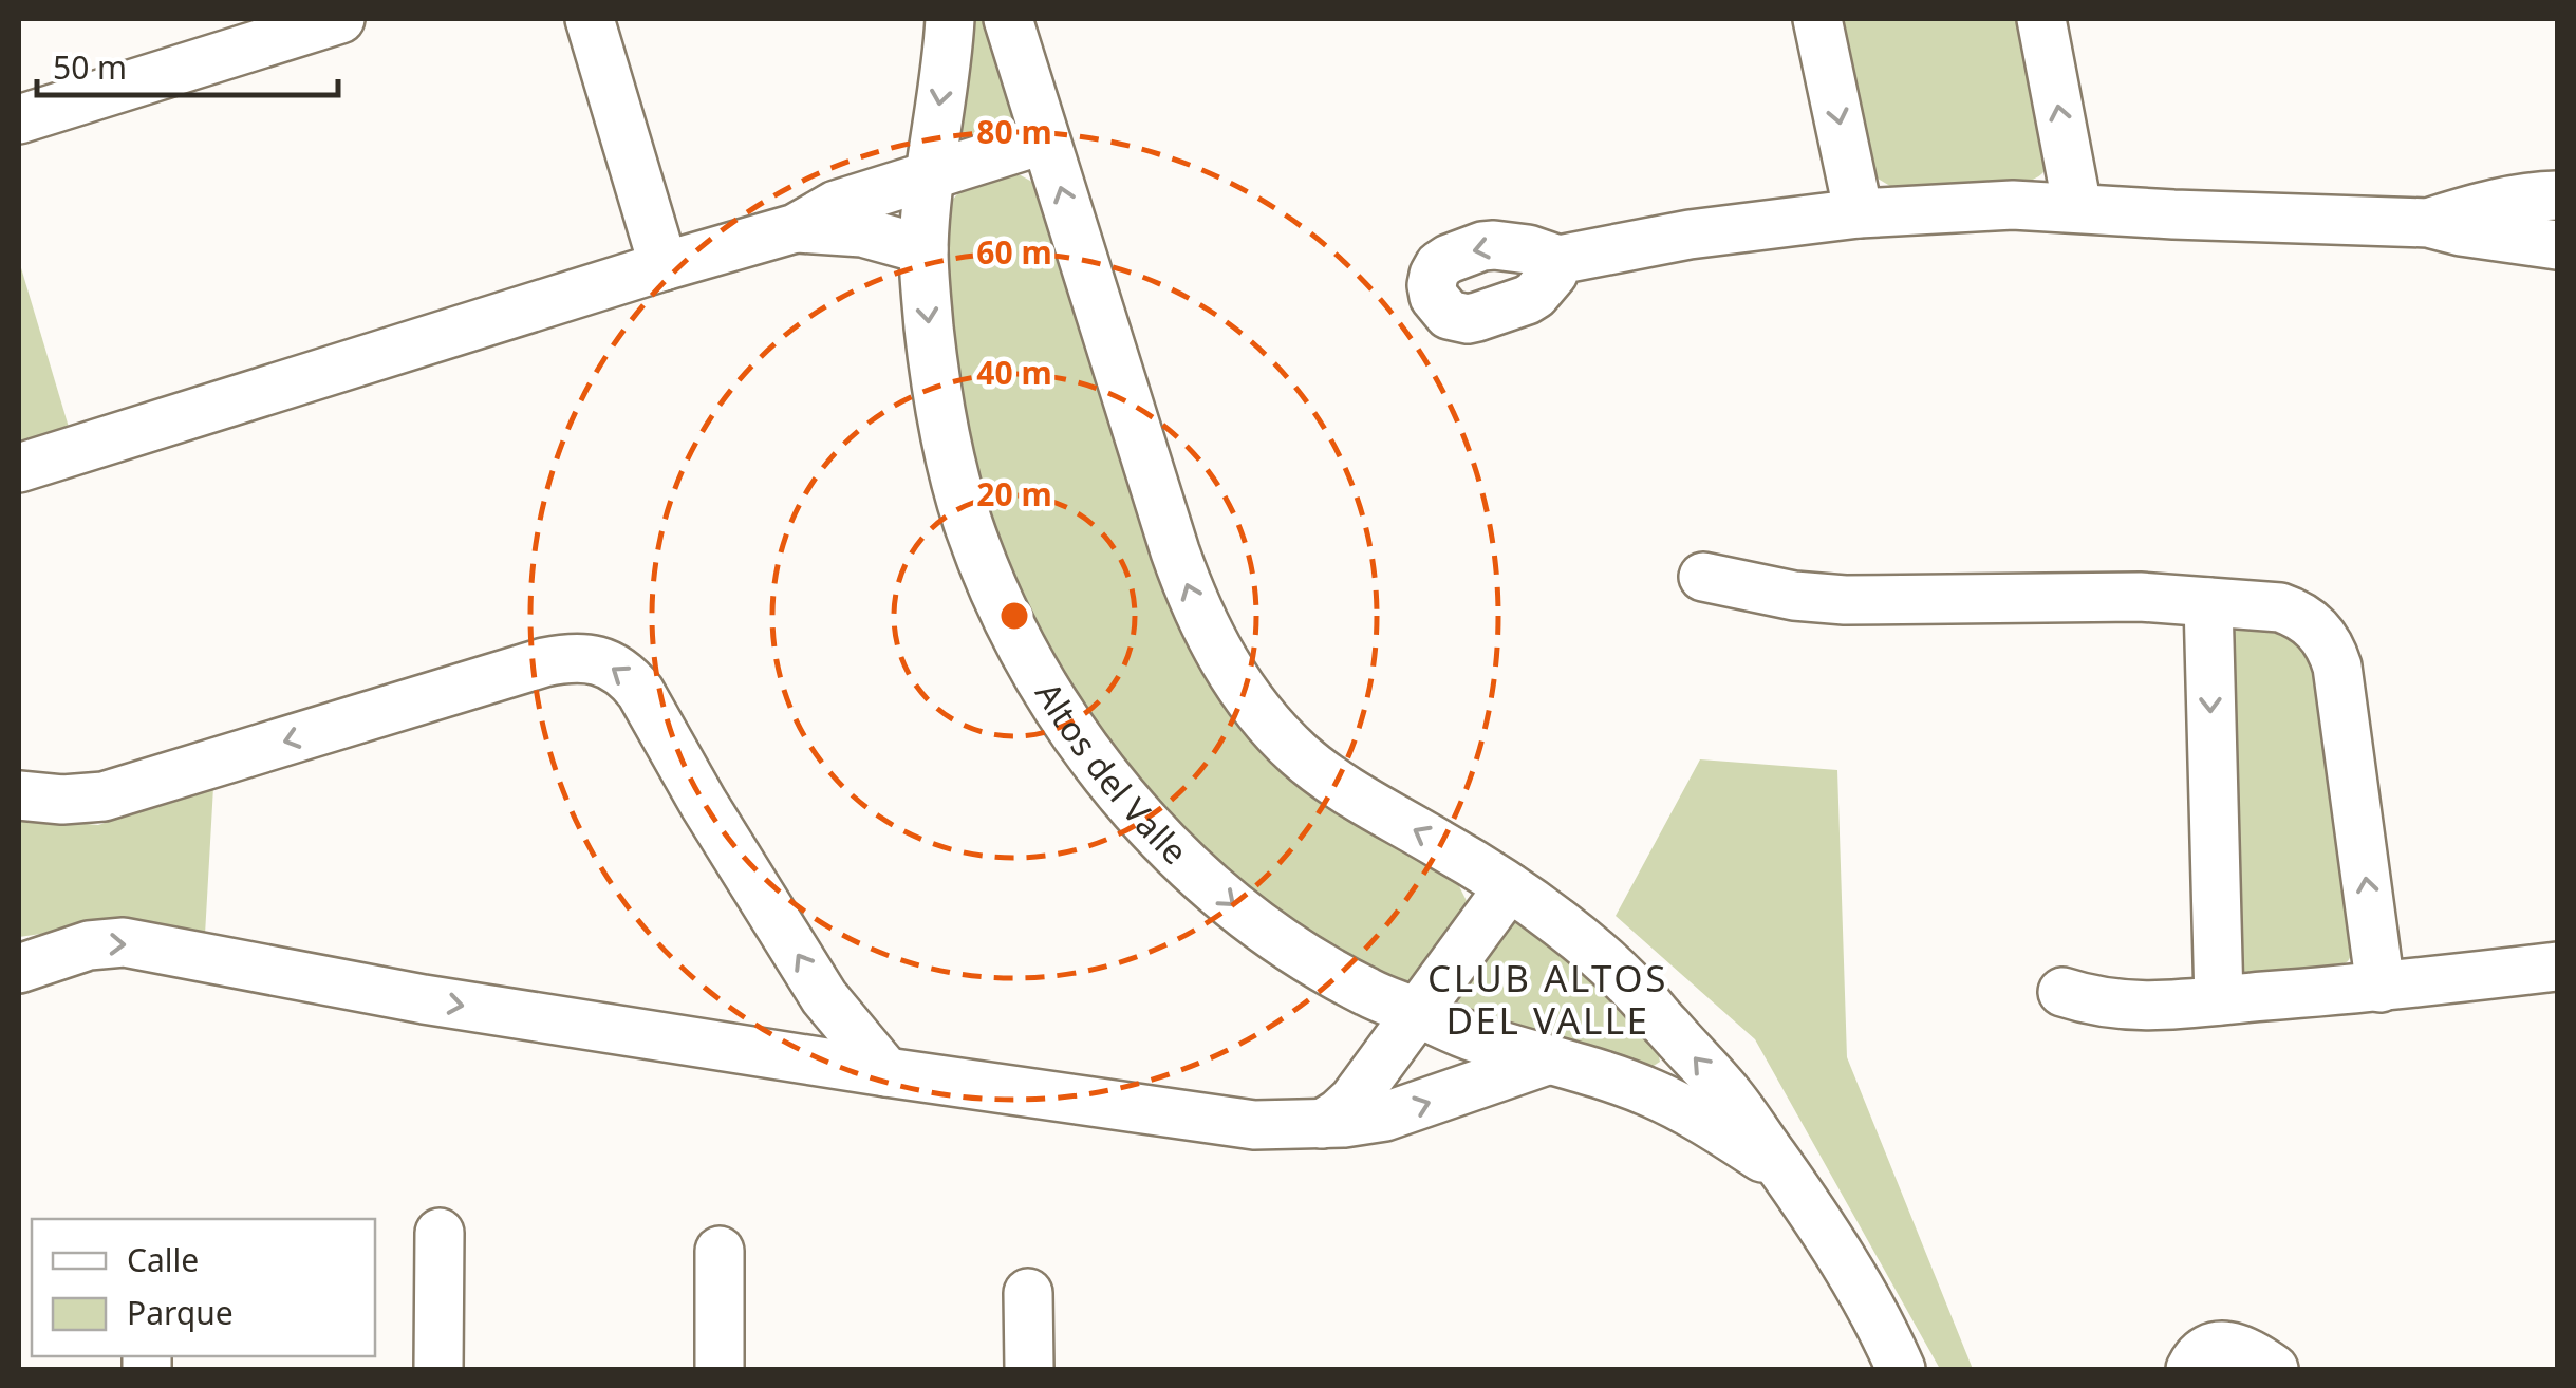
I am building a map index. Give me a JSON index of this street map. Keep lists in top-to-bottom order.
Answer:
{
  "streets": {
    "street": ["Altos del Valle"]
  },
  "districts": ["CLUB ALTOS DEL VALLE"],
  "legend": ["Calle", "Parque"],
  "scale_bar": "50 m",
  "rings": [
    "80 m",
    "60 m",
    "40 m",
    "20 m"
  ]
}
